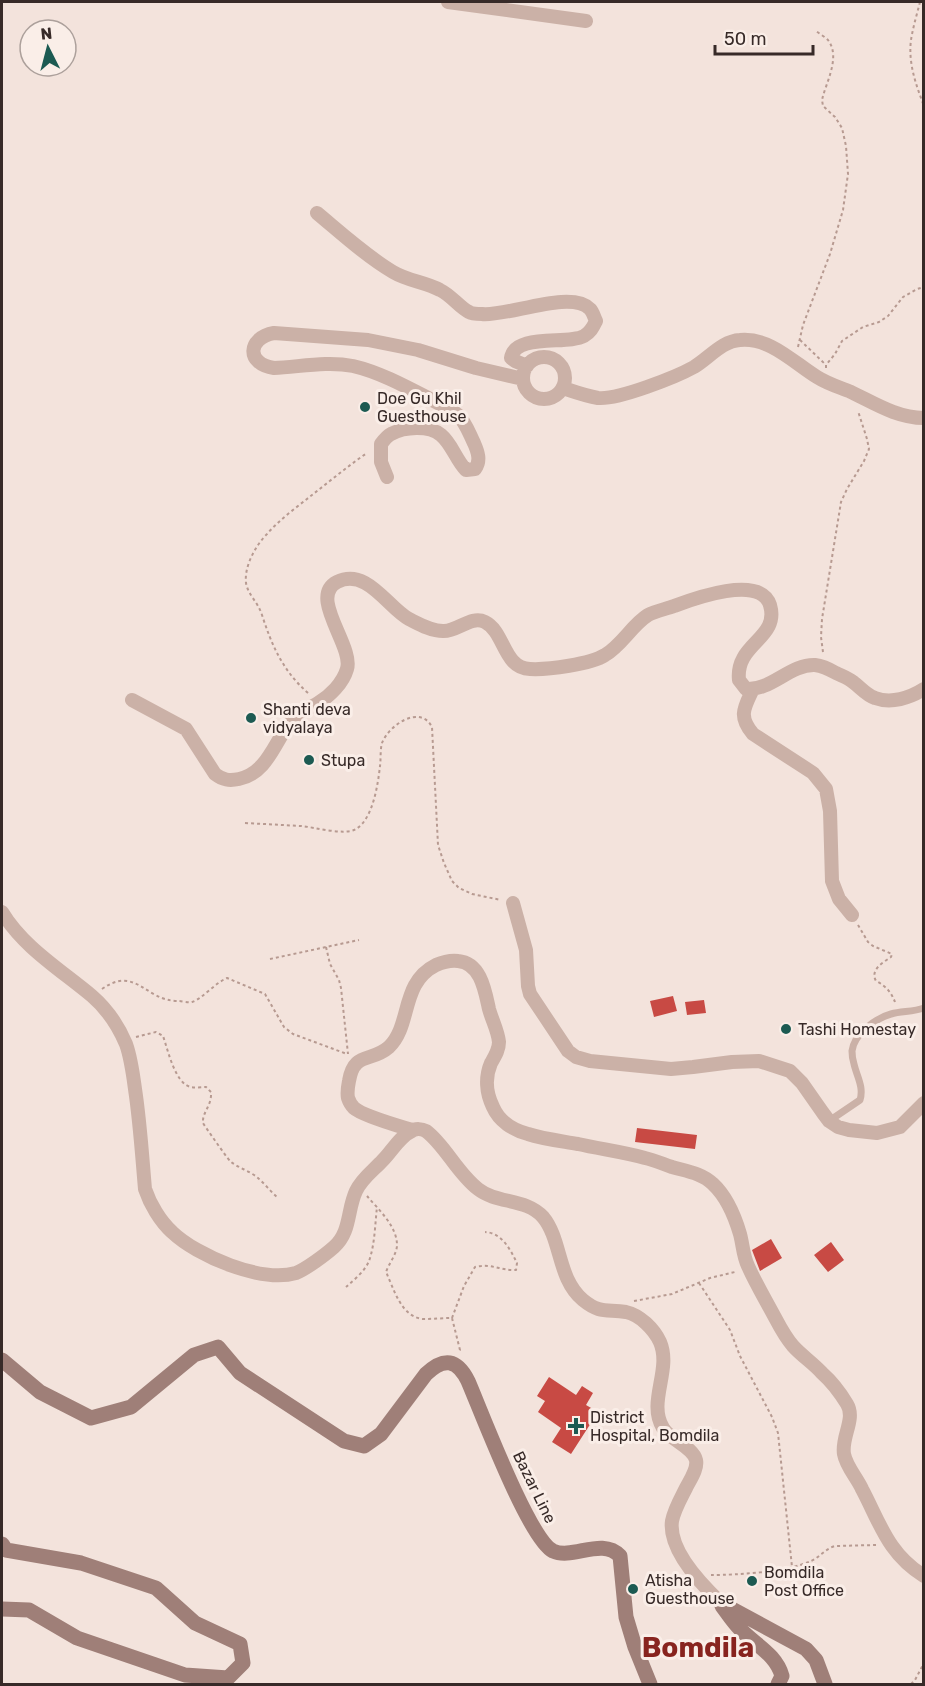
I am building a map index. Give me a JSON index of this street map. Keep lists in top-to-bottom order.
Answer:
{
  "streets": {
    "street": ["Bazar Line"]
  },
  "districts": ["Bomdila"],
  "places": {
    "other": [
      "Doe Gu Khil Guesthouse",
      "Shanti deva vidyalaya",
      "Stupa",
      "Tashi Homestay",
      "Bomdila Post Office",
      "Atisha Guesthouse"
    ],
    "health": ["District Hospital, Bomdila"]
  },
  "scale_bar": "50 m",
  "north": "top"
}
